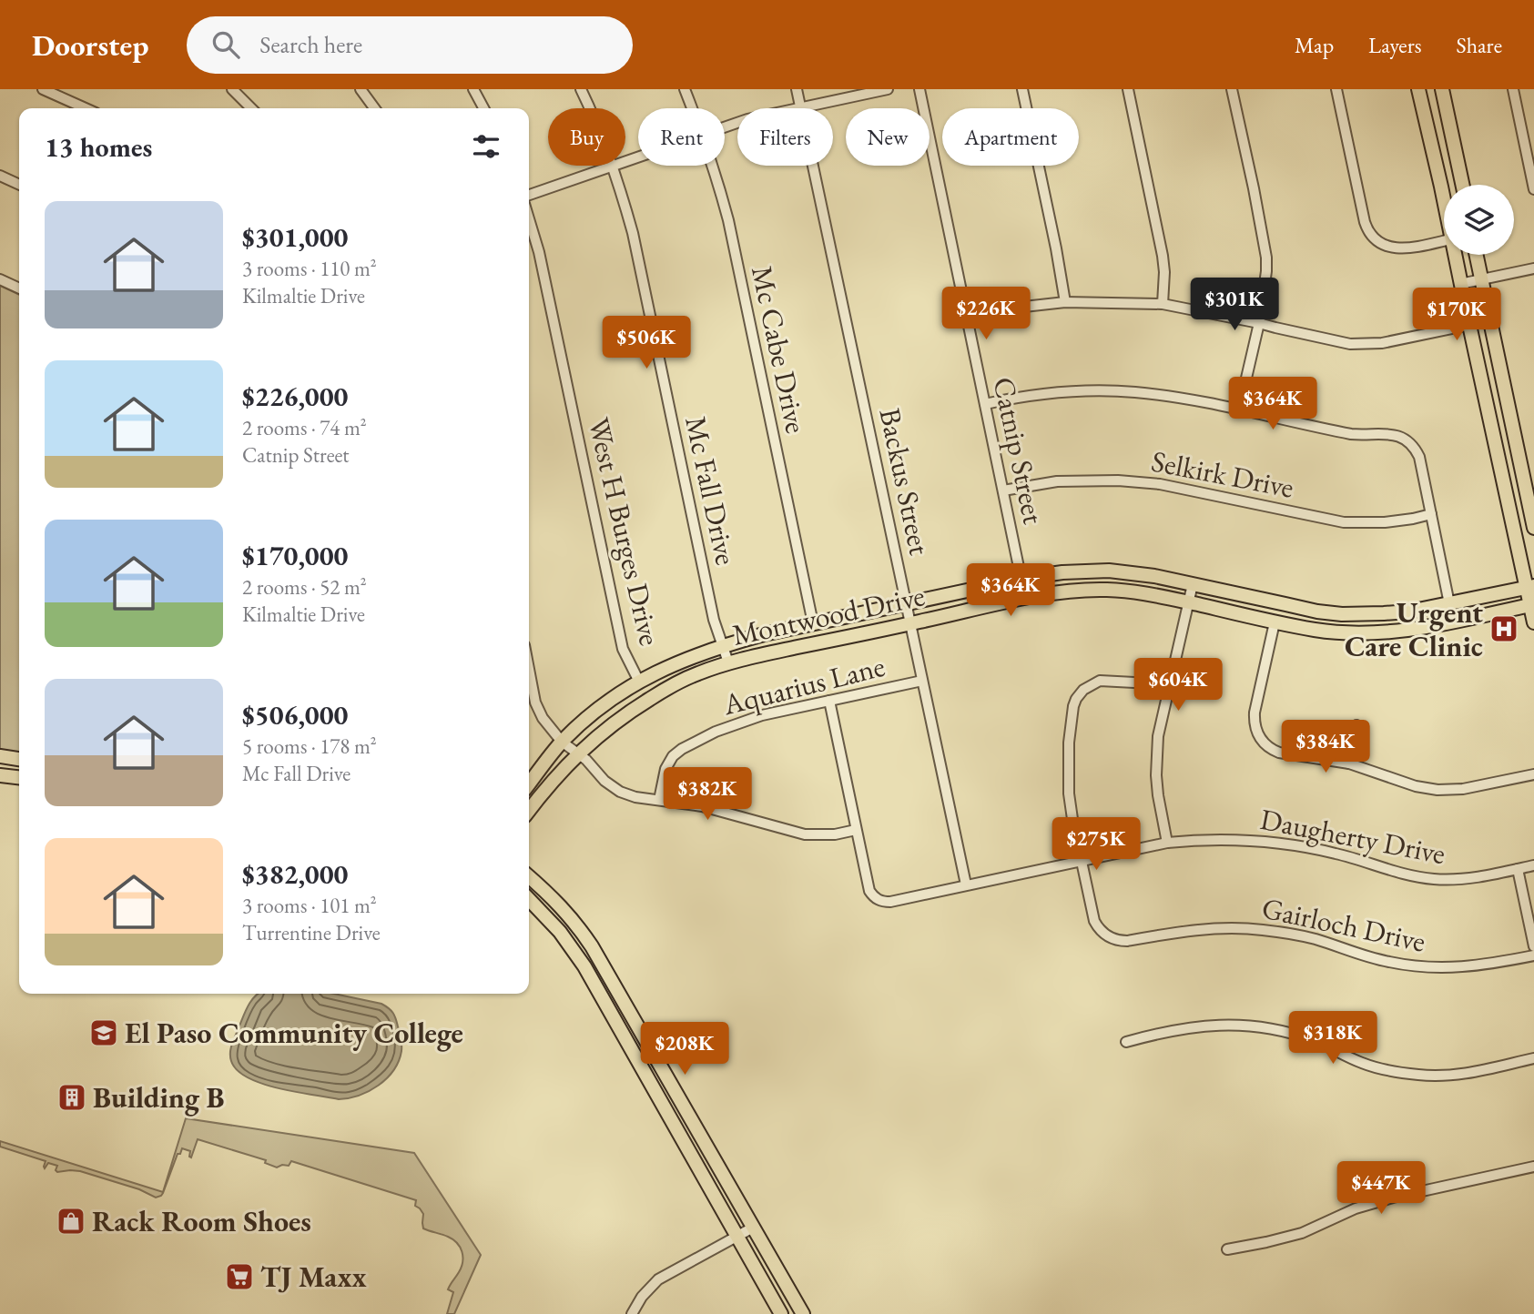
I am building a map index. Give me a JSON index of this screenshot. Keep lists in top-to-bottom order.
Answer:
{
  "streets": {
    "main road": ["Montwood Drive"],
    "street": [
      "Mc Cabe Drive",
      "Catnip Street",
      "Selkirk Drive",
      "Backus Street",
      "Mc Fall Drive",
      "West H Burges Drive",
      "Aquarius Lane",
      "Daugherty Drive",
      "Gairloch Drive"
    ]
  },
  "crossings": [
    ["Mc Cabe Drive", "Montwood Drive"],
    ["Catnip Street", "Selkirk Drive"],
    ["Catnip Street", "Montwood Drive"],
    ["Backus Street", "Montwood Drive"],
    ["Backus Street", "Aquarius Lane"],
    ["Backus Street", "Daugherty Drive"],
    ["Mc Fall Drive", "Montwood Drive"],
    ["West H Burges Drive", "Montwood Drive"],
    ["Aquarius Lane", "Daugherty Drive"],
    ["Daugherty Drive", "Gairloch Drive"]
  ],
  "places": {
    "hospital": ["Urgent Care Clinic"],
    "school or university": ["El Paso Community College"],
    "building": ["Building B"],
    "shop": ["Rack Room Shoes"],
    "supermarket": ["TJ Maxx"]
  },
  "page": {
    "header": "Doorstep",
    "search": "Search here",
    "nav": ["Map", "Layers", "Share"],
    "chip": [
      "Buy",
      "Rent",
      "Filters",
      "New",
      "Apartment"
    ],
    "heading": "13 homes",
    "list": [
      {
        "name": "$301,000",
        "note": "3 rooms · 110 m² · Kilmaltie Drive"
      },
      {
        "name": "$226,000",
        "note": "2 rooms · 74 m² · Catnip Street"
      },
      {
        "name": "$170,000",
        "note": "2 rooms · 52 m² · Kilmaltie Drive"
      },
      {
        "name": "$506,000",
        "note": "5 rooms · 178 m² · Mc Fall Drive"
      },
      {
        "name": "$382,000",
        "note": "3 rooms · 101 m² · Turrentine Drive"
      }
    ],
    "price": [
      "$301K",
      "$226K",
      "$170K",
      "$506K",
      "$364K",
      "$364K",
      "$604K",
      "$384K",
      "$382K",
      "$275K",
      "$318K",
      "$208K",
      "$447K"
    ]
  }
}
